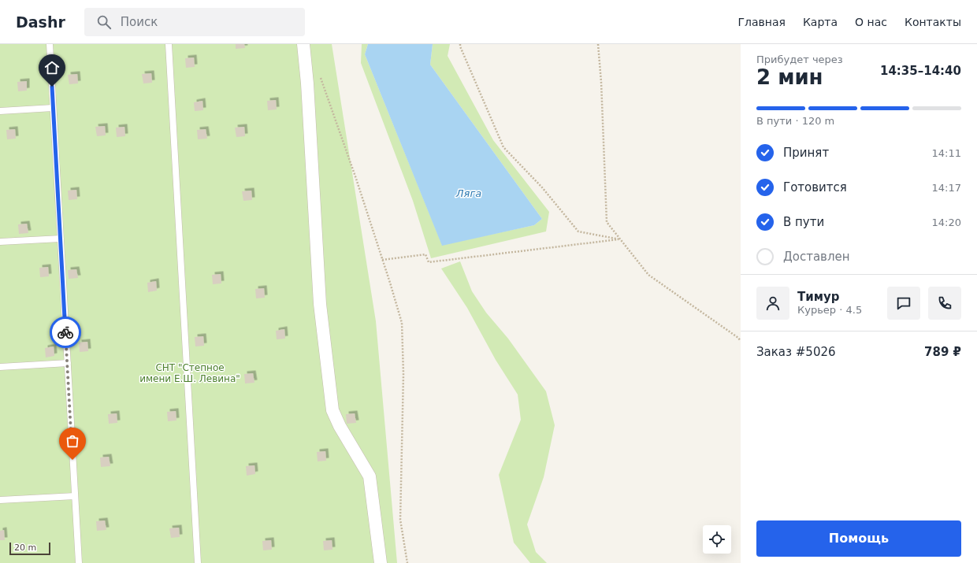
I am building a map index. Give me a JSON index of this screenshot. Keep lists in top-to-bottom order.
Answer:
{
  "water": ["Ляга"],
  "parks": ["СНТ \"Степное имени Е.Ш. Левина\""],
  "scale_bar": "20 m",
  "page": {
    "header": "Dashr",
    "search": "Поиск",
    "nav": [
      "Главная",
      "Карта",
      "О нас",
      "Контакты"
    ],
    "heading": ["2 мин", "Прибудет через", "14:35–14:40"],
    "panel": [
      "Тимур",
      "Курьер · 4.5",
      "Заказ #5026",
      "789 ₽"
    ],
    "bar": "В пути · 120 m",
    "list": [
      ["Принят", "14:11"],
      ["Готовится", "14:17"],
      ["В пути", "14:20"],
      "Доставлен"
    ],
    "buttons": "Помощь",
    "scale": "20 m"
  }
}
